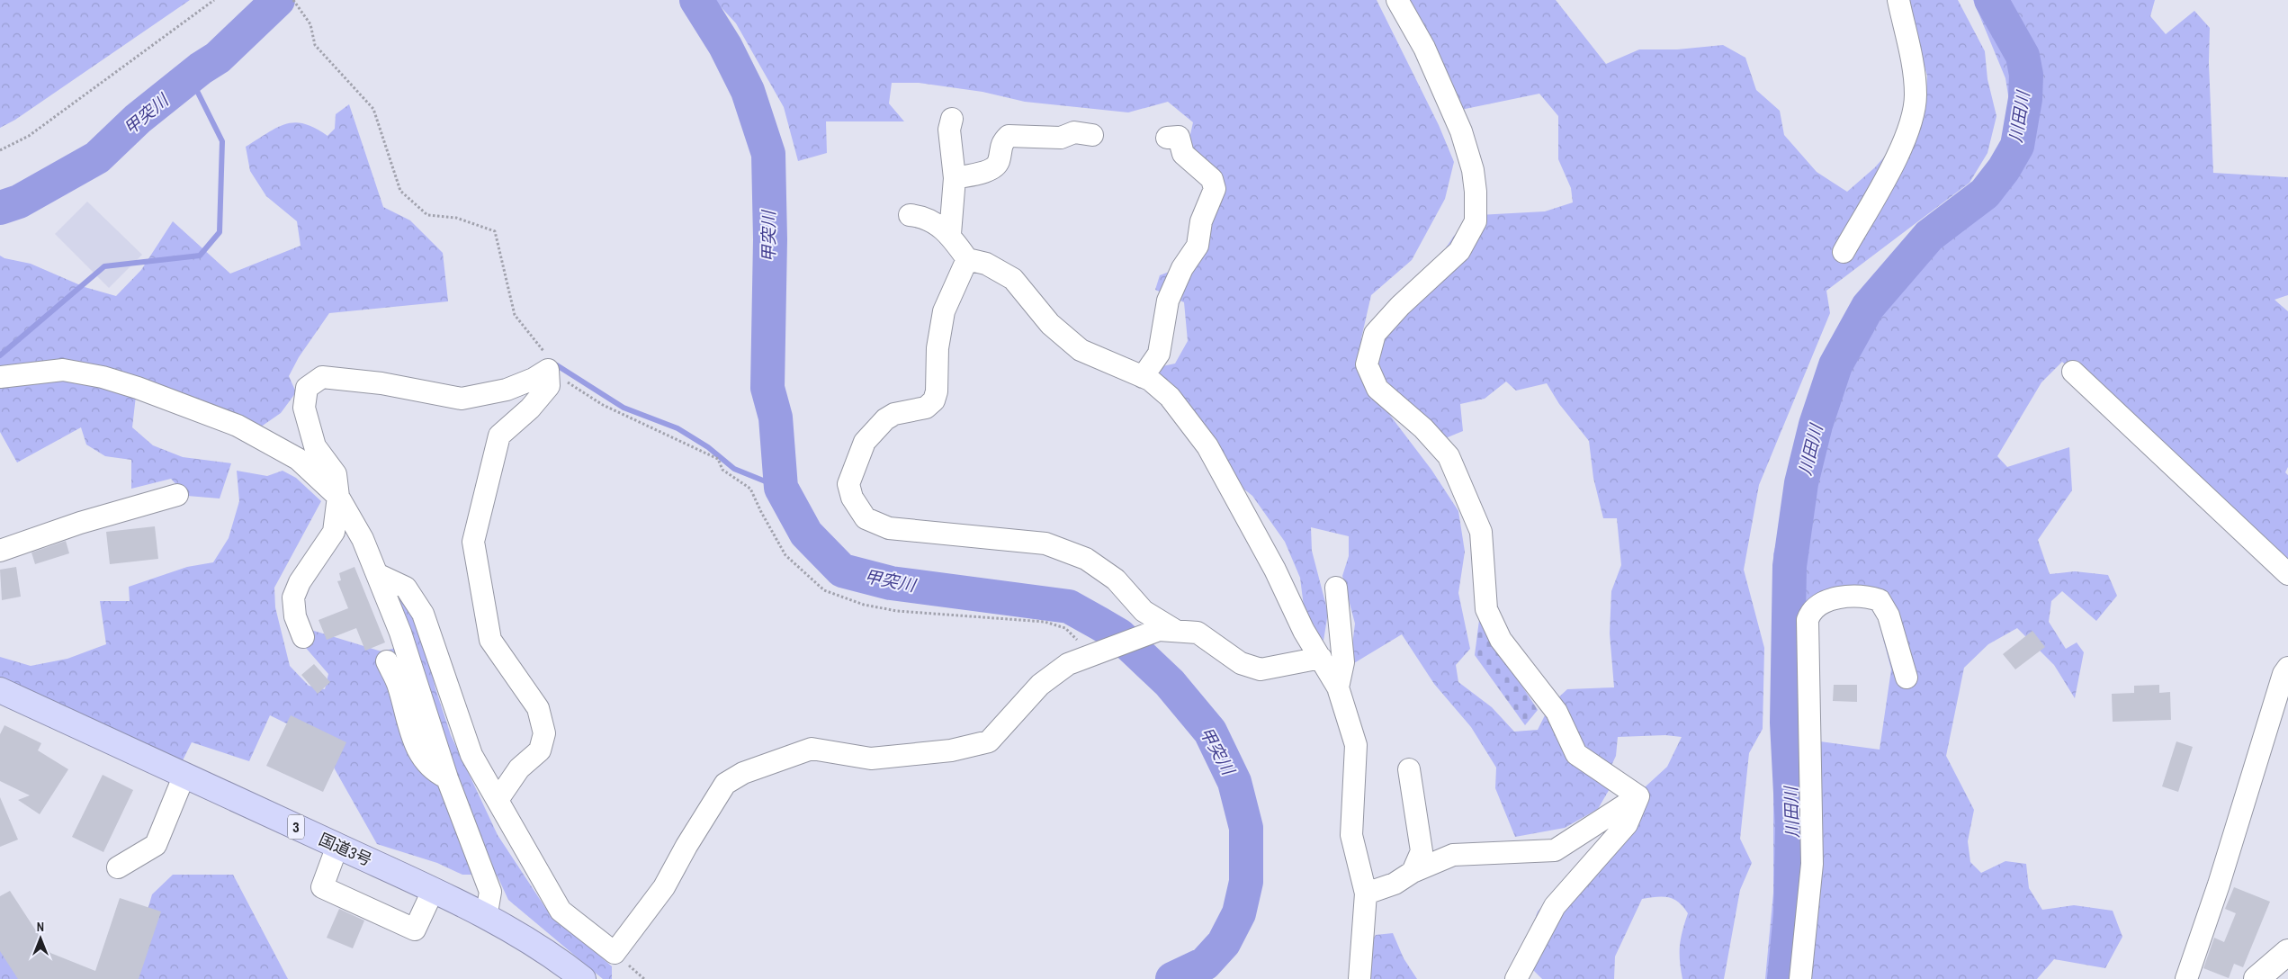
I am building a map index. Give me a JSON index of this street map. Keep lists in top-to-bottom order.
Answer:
{
  "streets": {
    "highway": ["3", "国道3号"]
  },
  "water": ["甲突川", "川田川"],
  "north": "top"
}
